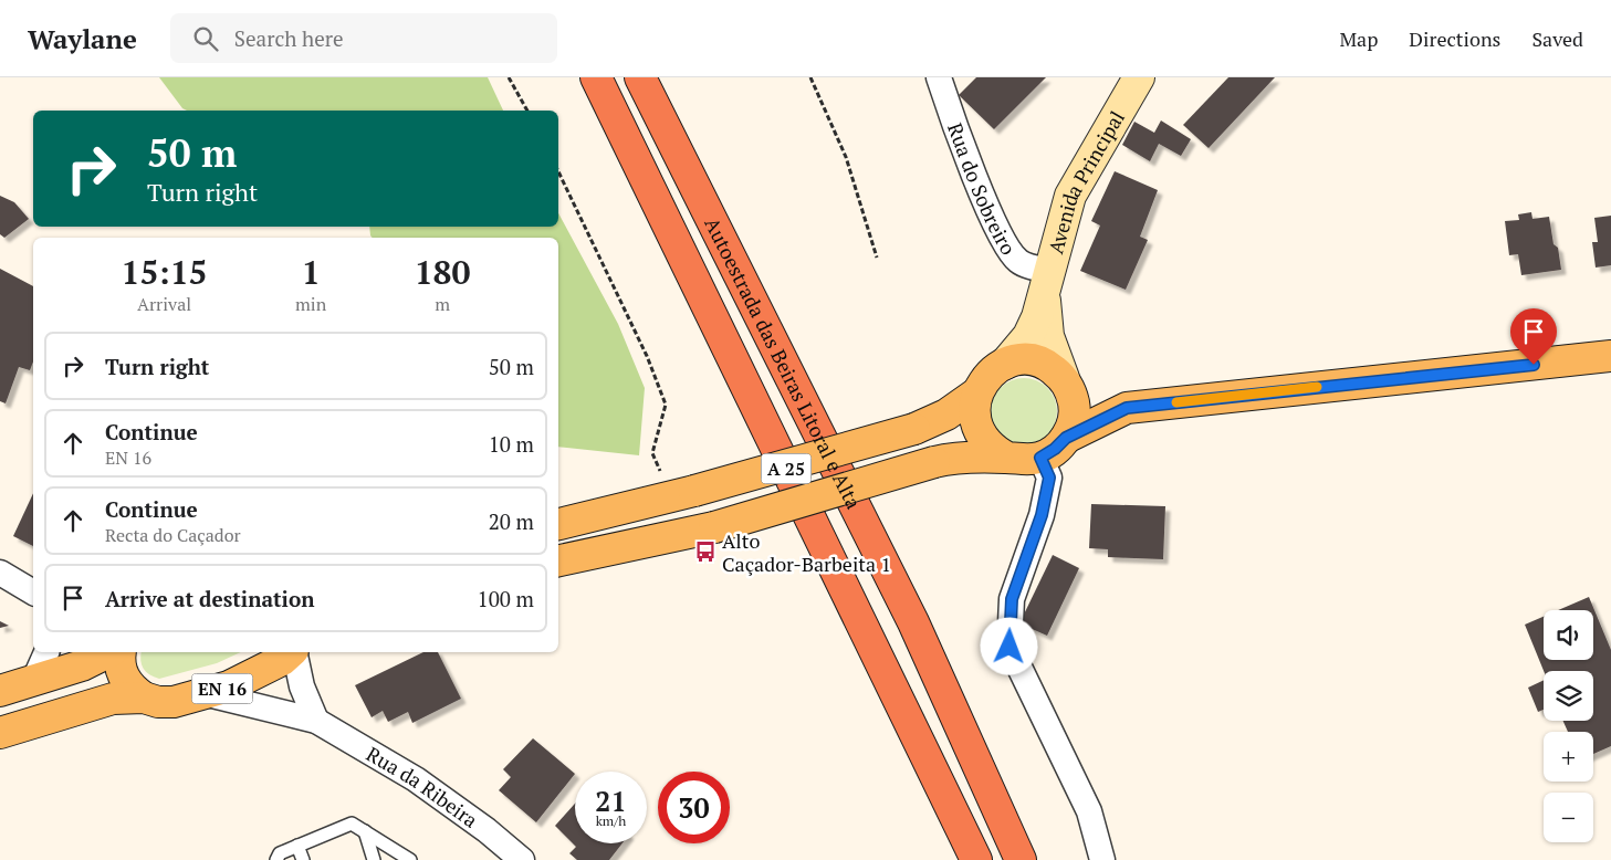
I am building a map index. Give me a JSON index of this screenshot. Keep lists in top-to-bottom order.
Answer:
{
  "streets": {
    "highway": ["Autoestrada das Beiras Litoral e Alta", "A 25"],
    "main road": ["Avenida Principal", "EN 16"],
    "street": ["Rua do Sobreiro", "Rua da Ribeira"]
  },
  "crossings": [
    ["Avenida Principal", "Rua do Sobreiro"],
    ["EN 16", "Rua da Ribeira"]
  ],
  "places": {
    "bus stop": ["Alto Caçador-Barbeita 1"]
  },
  "page": {
    "header": "Waylane",
    "search": "Search here",
    "nav": ["Map", "Directions", "Saved"],
    "turn": ["50 m", "Turn right"],
    "eta": [
      "15:15",
      "Arrival",
      "1",
      "min",
      "180",
      "m"
    ],
    "list": [
      {
        "name": "Turn right",
        "value": "50 m"
      },
      {
        "name": "Continue",
        "note": "EN 16",
        "value": "10 m"
      },
      {
        "name": "Continue",
        "note": "Recta do Caçador",
        "value": "20 m"
      },
      {
        "name": "Arrive at destination",
        "value": "100 m"
      }
    ],
    "map_buttons": ["+", "−"],
    "speed": "21 km/h",
    "limit": "30"
  }
}
